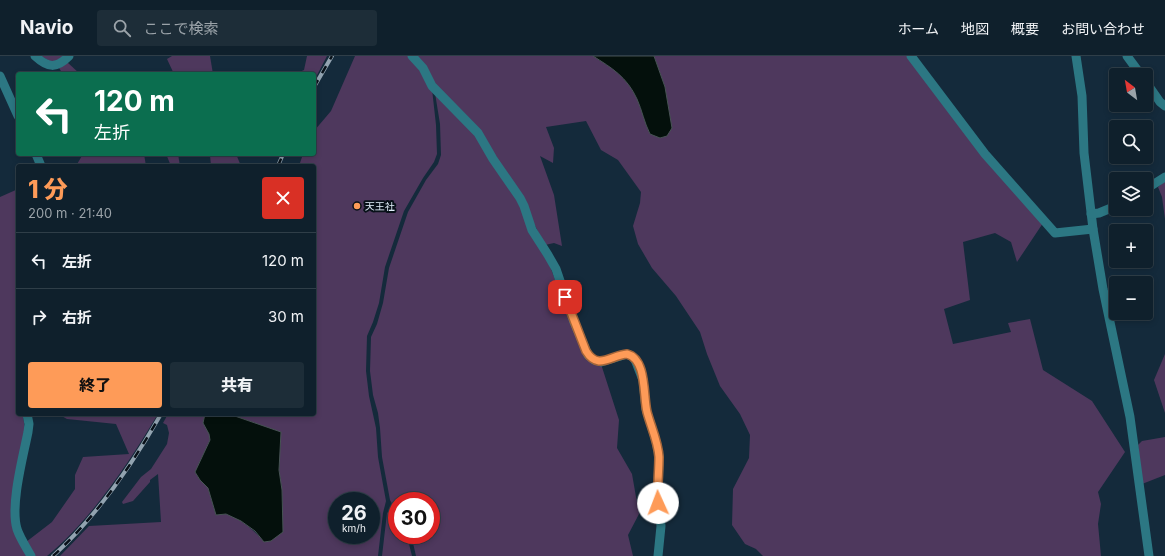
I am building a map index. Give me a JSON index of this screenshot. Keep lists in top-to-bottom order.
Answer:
{
  "places": ["天王社"],
  "north": "top left",
  "page": {
    "header": "Navio",
    "search": "ここで検索",
    "nav": [
      "ホーム",
      "地図",
      "概要",
      "お問い合わせ"
    ],
    "map_buttons": ["+", "−"],
    "turn": ["120 m", "左折"],
    "heading": ["1 分", "200 m · 21:40"],
    "list": [
      {
        "name": "左折",
        "value": "120 m"
      },
      {
        "name": "右折",
        "value": "30 m"
      }
    ],
    "buttons": ["終了", "共有"],
    "speed": "26 km/h",
    "limit": "30"
  }
}
